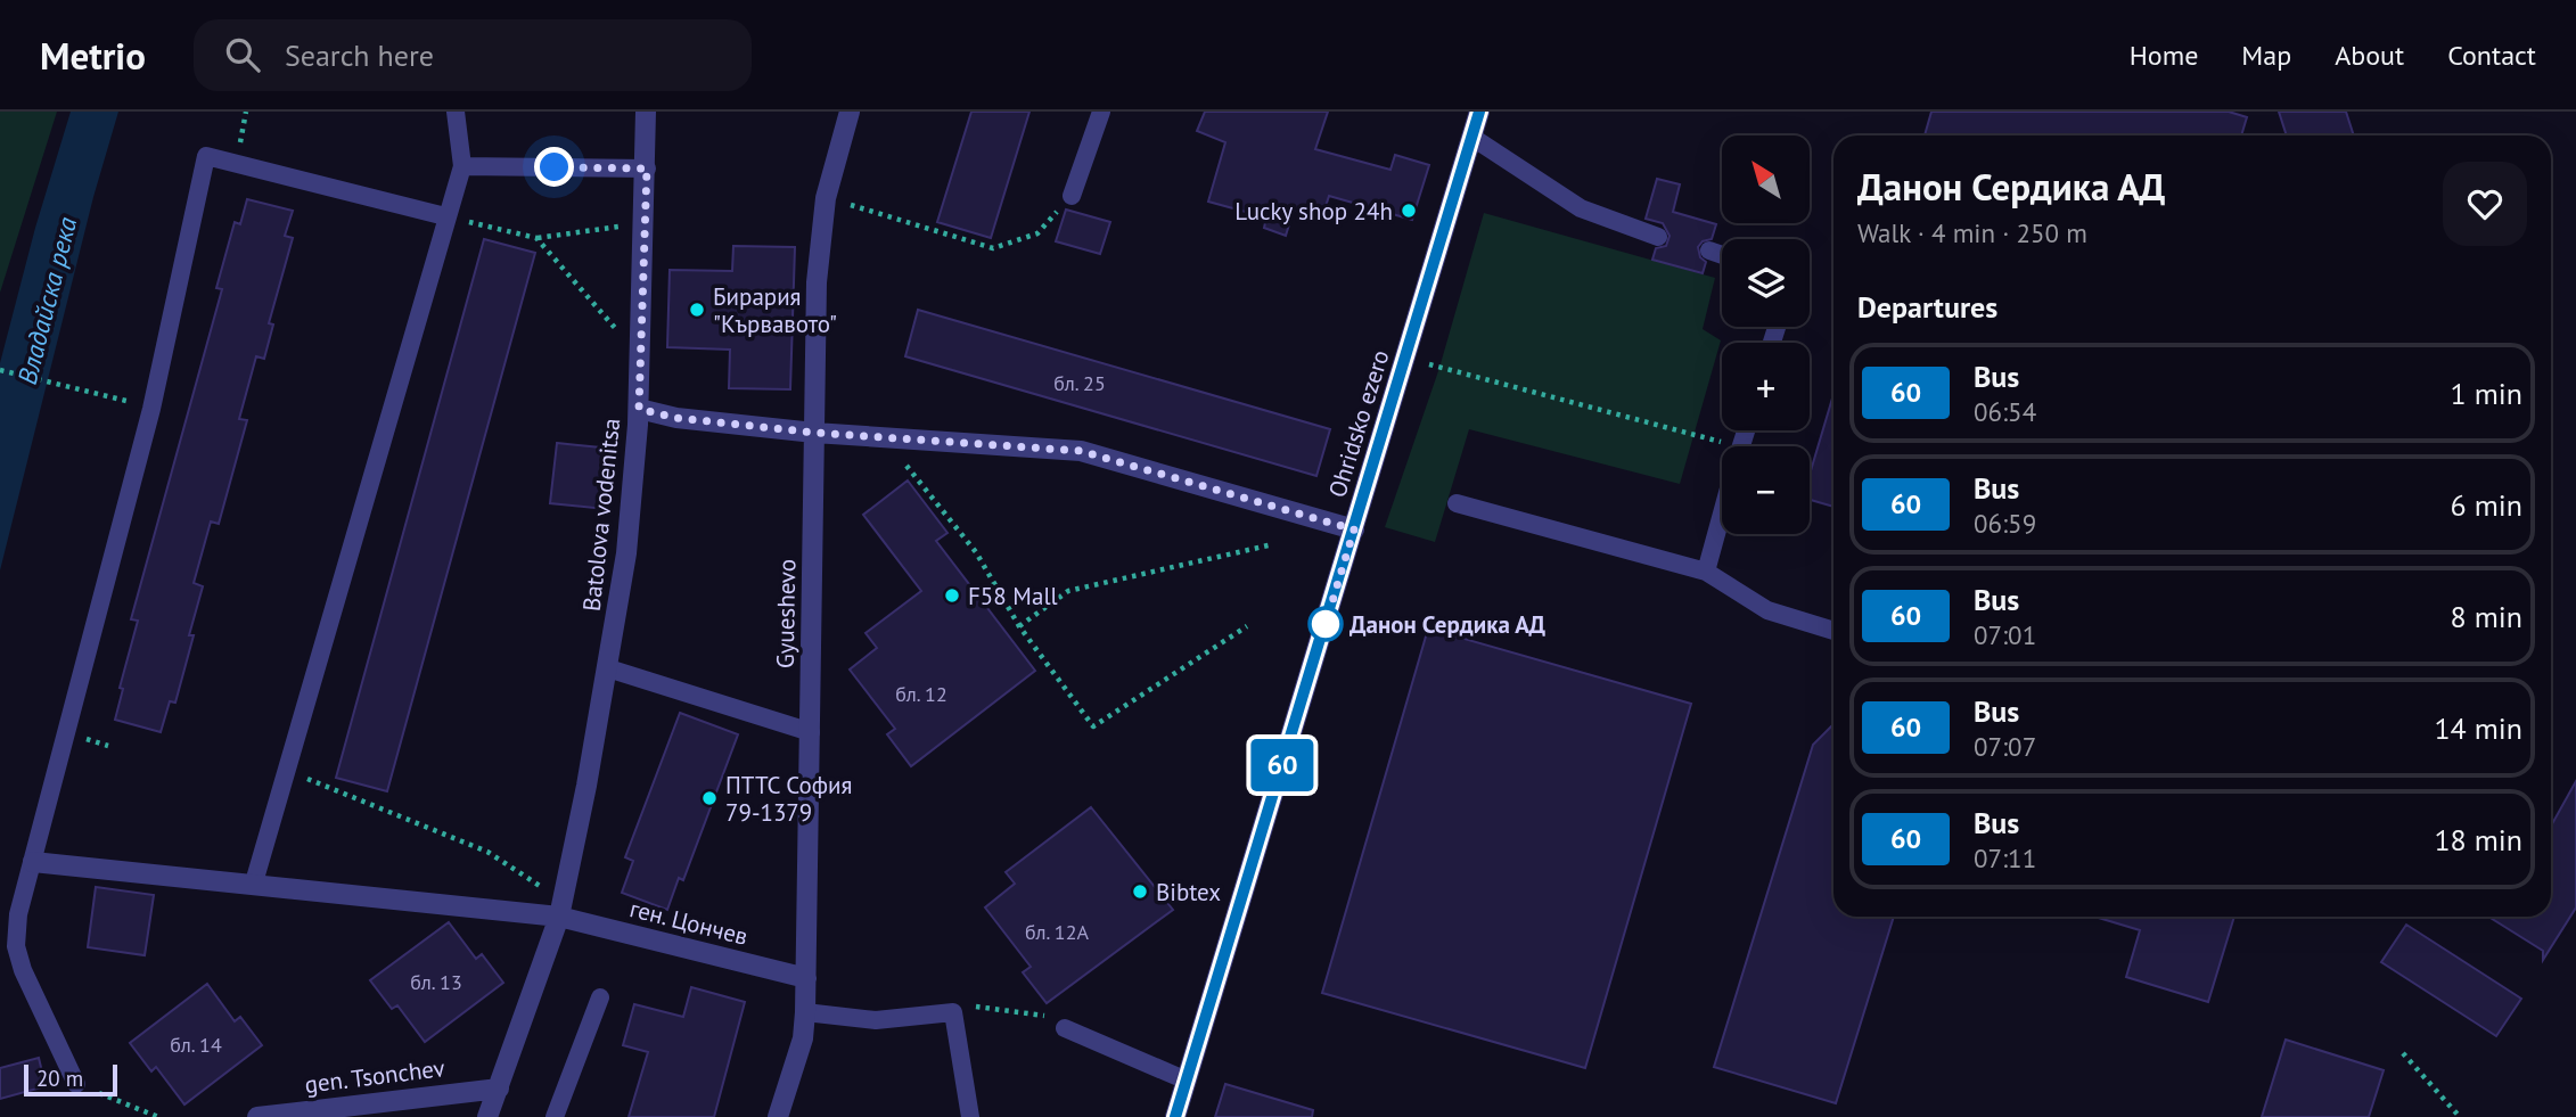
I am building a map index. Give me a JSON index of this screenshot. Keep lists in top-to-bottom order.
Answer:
{
  "streets": {
    "street": [
      "Ohridsko ezero",
      "Batolova vodenitsa",
      "Gyueshevo",
      "ген. Цончев",
      "gen. Tsonchev"
    ]
  },
  "crossings": [
    ["Batolova vodenitsa", "ген. Цончев"],
    ["Batolova vodenitsa", "gen. Tsonchev"],
    ["Gyueshevo", "ген. Цончев"]
  ],
  "water": ["Владайска река"],
  "places": [
    "Lucky shop 24h",
    "Бирария \"Кървавото\"",
    "F58 Mall",
    "Данон Сердика АД",
    "ПТТС София 79-1379",
    "Bibtex"
  ],
  "lines": ["bus line 60"],
  "house_numbers": [
    "бл. 25",
    "бл. 12",
    "бл. 12А",
    "бл. 13",
    "бл. 14"
  ],
  "scale_bar": "20 m",
  "north": "top left",
  "page": {
    "header": "Metrio",
    "search": "Search here",
    "nav": [
      "Home",
      "Map",
      "About",
      "Contact"
    ],
    "on_map": "60",
    "map_buttons": ["+", "−"],
    "heading": [
      ["Данон Сердика АД", "Walk · 4 min · 250 m"],
      "Departures"
    ],
    "list": [
      {
        "mark": "60",
        "name": "Bus",
        "note": "06:54",
        "value": "1 min"
      },
      {
        "mark": "60",
        "name": "Bus",
        "note": "06:59",
        "value": "6 min"
      },
      {
        "mark": "60",
        "name": "Bus",
        "note": "07:01",
        "value": "8 min"
      },
      {
        "mark": "60",
        "name": "Bus",
        "note": "07:07",
        "value": "14 min"
      },
      {
        "mark": "60",
        "name": "Bus",
        "note": "07:11",
        "value": "18 min"
      }
    ],
    "scale": "20 m"
  }
}
